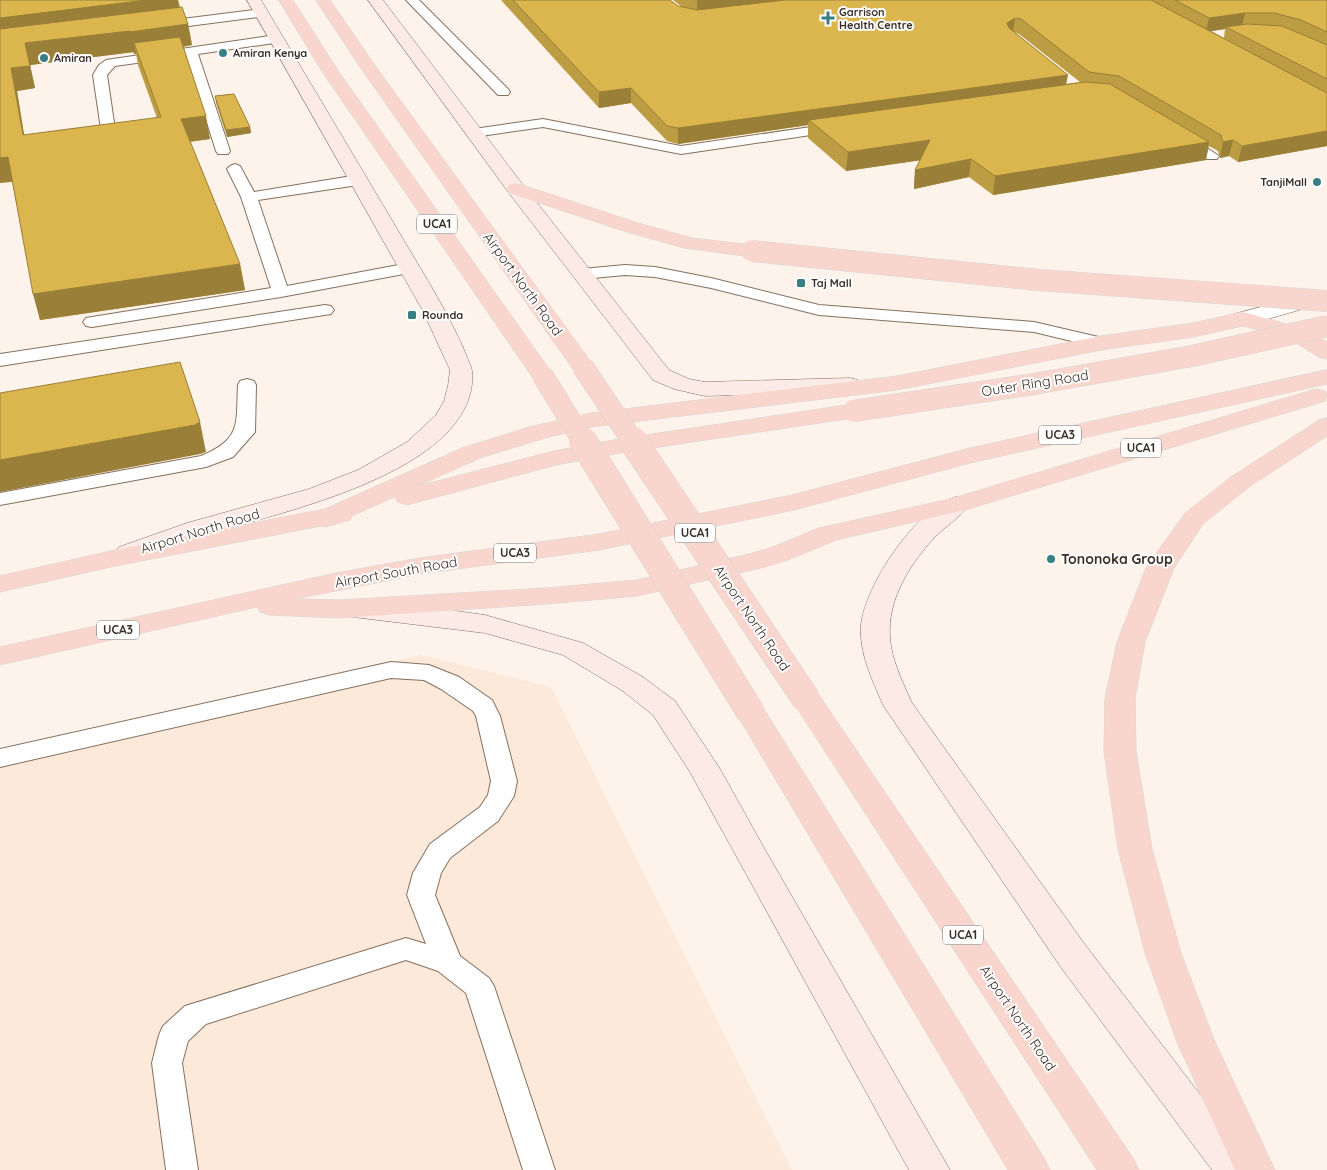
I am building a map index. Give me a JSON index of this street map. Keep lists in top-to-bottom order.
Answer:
{
  "streets": {
    "main road": [
      "UCA1",
      "Airport North Road",
      "Outer Ring Road",
      "UCA3",
      "Airport South Road"
    ]
  },
  "places": {
    "health": ["Garrison Health Centre"],
    "other": [
      "Amiran Kenya",
      "Amiran",
      "TanjiMall",
      "Tononoka Group"
    ],
    "transit": ["Taj Mall", "Rounda"]
  }
}
